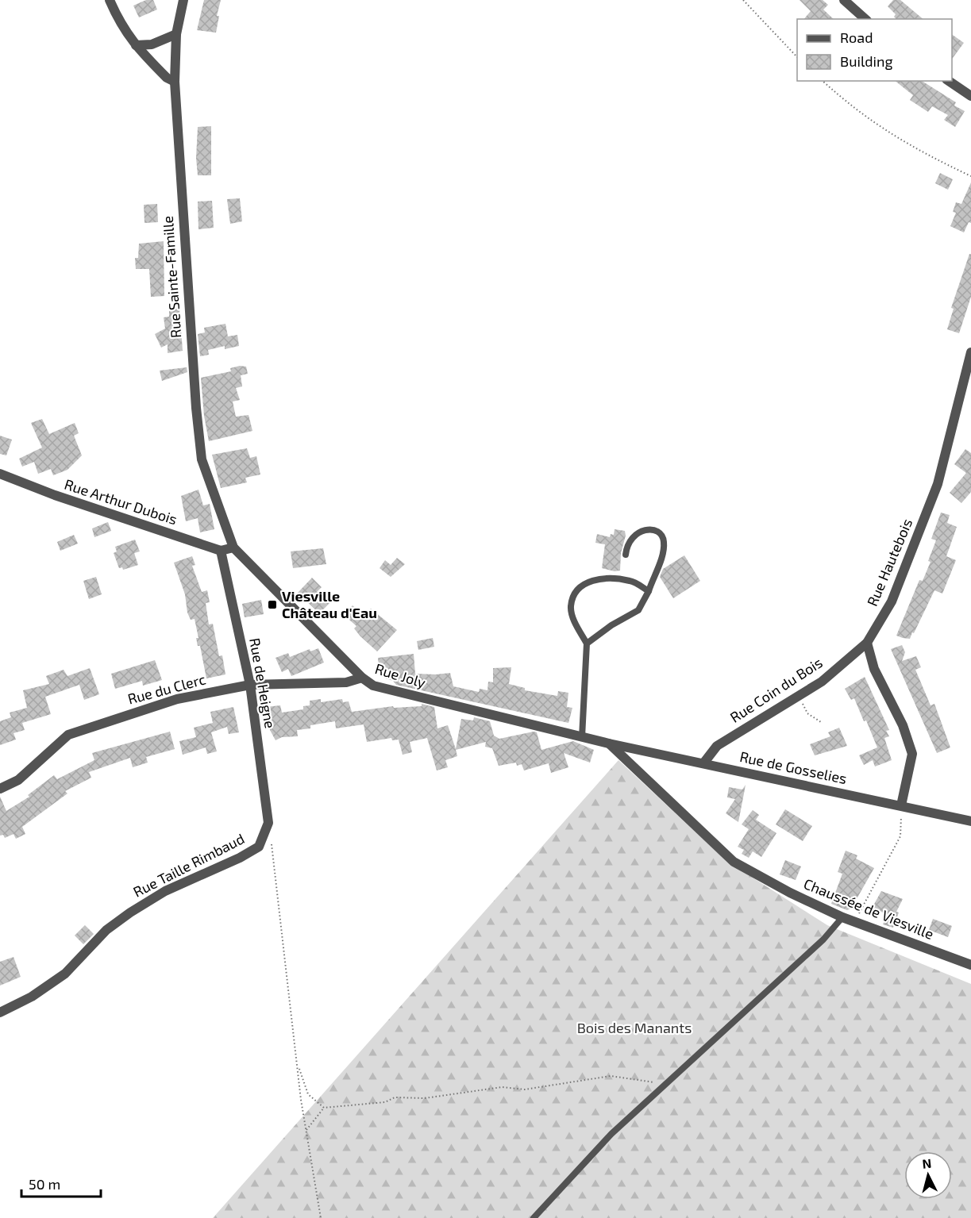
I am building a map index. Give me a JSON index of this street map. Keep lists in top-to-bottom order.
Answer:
{
  "streets": {
    "street": [
      "Rue Sainte-Famille",
      "Rue Arthur Dubois",
      "Rue Hautebois",
      "Rue Joly",
      "Rue de Heigne",
      "Rue du Clerc",
      "Rue Coin du Bois",
      "Rue de Gosselies",
      "Rue Taille Rimbaud",
      "Chaussée de Viesville"
    ]
  },
  "crossings": [
    ["Rue Sainte-Famille", "Rue Joly"],
    ["Rue Arthur Dubois", "Rue de Heigne"],
    ["Rue Hautebois", "Rue Coin du Bois"],
    ["Rue Joly", "Rue du Clerc"],
    ["Rue Joly", "Rue de Gosselies"],
    ["Rue Joly", "Chaussée de Viesville"],
    ["Rue de Heigne", "Rue du Clerc"],
    ["Rue de Heigne", "Rue Taille Rimbaud"],
    ["Rue Coin du Bois", "Rue de Gosselies"],
    ["Rue de Gosselies", "Chaussée de Viesville"]
  ],
  "parks": ["Bois des Manants"],
  "places": {
    "transit": ["Viesville Château d'Eau"]
  },
  "legend": ["Road", "Building"],
  "scale_bar": "50 m",
  "north": "top"
}
